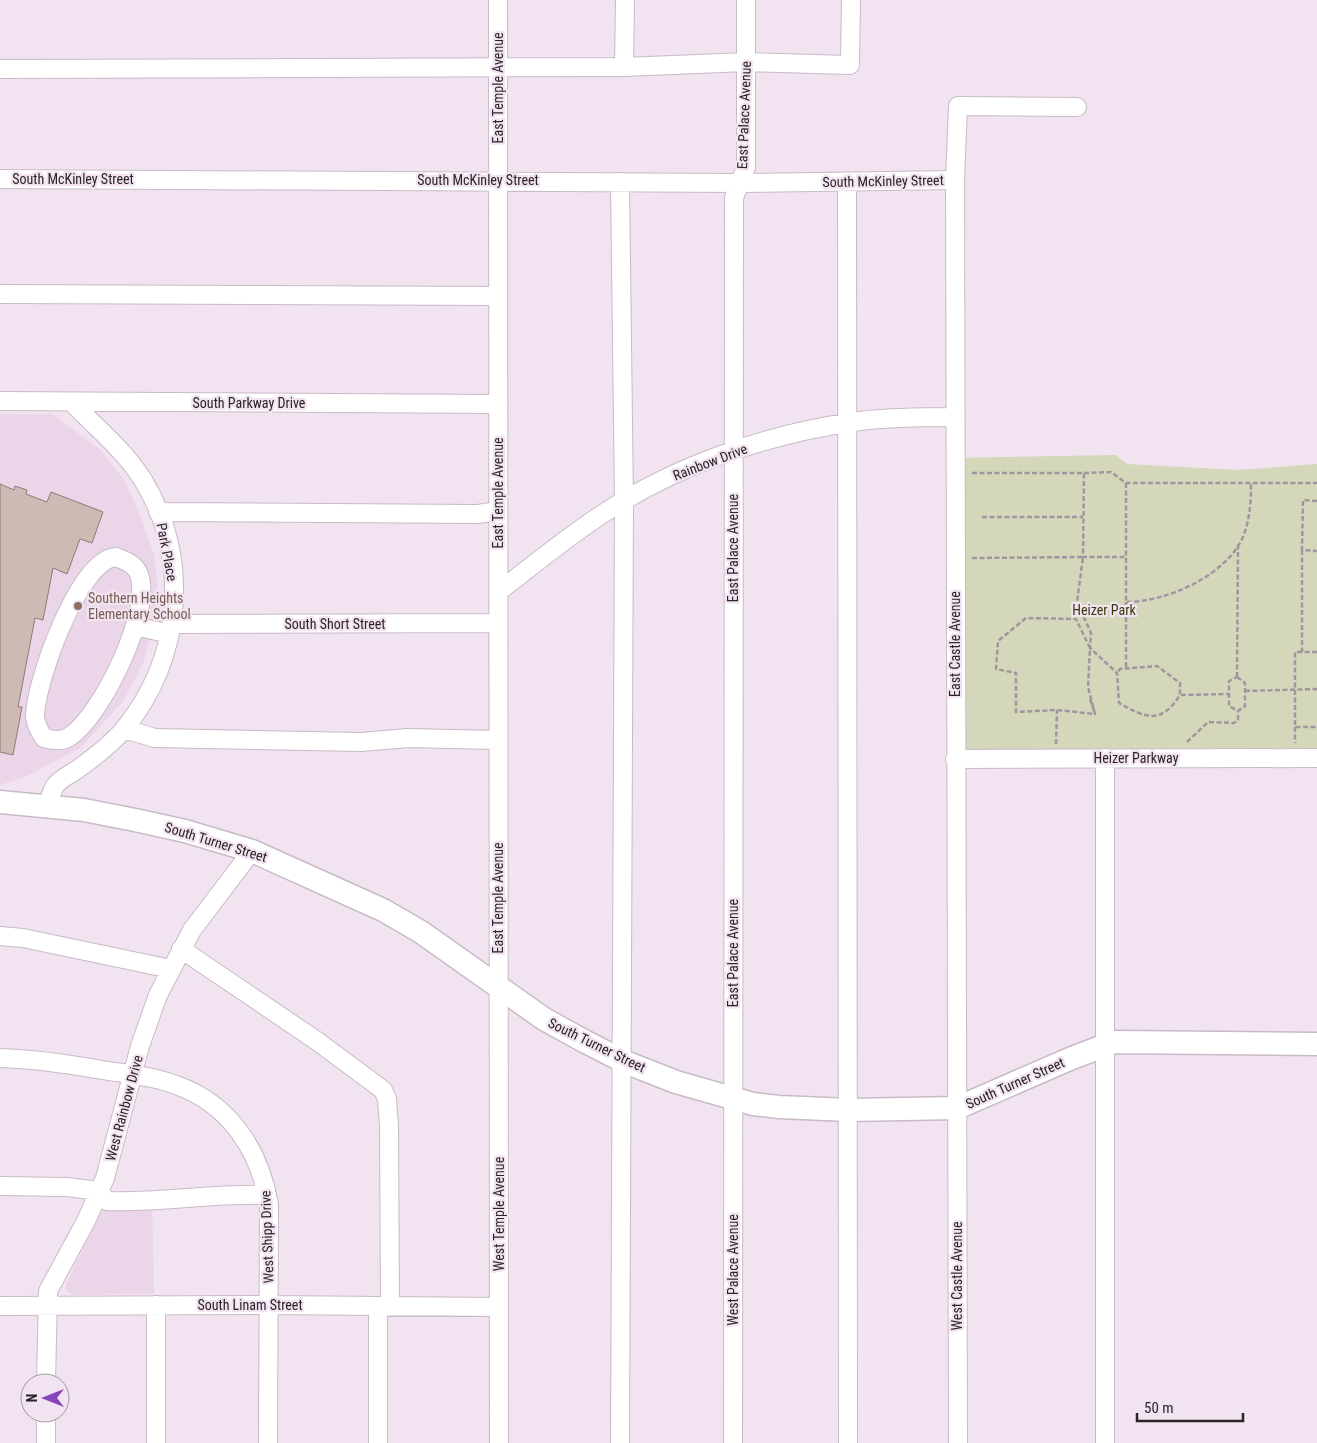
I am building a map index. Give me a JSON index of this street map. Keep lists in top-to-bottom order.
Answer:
{
  "streets": {
    "main road": ["South Turner Street"],
    "street": [
      "East Temple Avenue",
      "East Palace Avenue",
      "South McKinley Street",
      "South Parkway Drive",
      "Rainbow Drive",
      "Park Place",
      "South Short Street",
      "East Castle Avenue",
      "Heizer Parkway",
      "West Rainbow Drive",
      "West Temple Avenue",
      "West Shipp Drive",
      "West Palace Avenue",
      "West Castle Avenue",
      "South Linam Street"
    ]
  },
  "crossings": [
    ["East Temple Avenue", "South McKinley Street"],
    ["East Temple Avenue", "South Parkway Drive"],
    ["East Temple Avenue", "Rainbow Drive"],
    ["East Temple Avenue", "South Short Street"],
    ["East Temple Avenue", "South Turner Street"],
    ["East Temple Avenue", "West Temple Avenue"],
    ["East Palace Avenue", "South McKinley Street"],
    ["East Palace Avenue", "Rainbow Drive"],
    ["East Palace Avenue", "South Turner Street"],
    ["East Palace Avenue", "West Palace Avenue"],
    ["South McKinley Street", "East Castle Avenue"],
    ["South Parkway Drive", "Park Place"],
    ["Rainbow Drive", "East Castle Avenue"],
    ["Park Place", "South Short Street"],
    ["Park Place", "South Turner Street"],
    ["East Castle Avenue", "Heizer Parkway"],
    ["East Castle Avenue", "South Turner Street"],
    ["East Castle Avenue", "West Castle Avenue"],
    ["South Turner Street", "West Rainbow Drive"],
    ["South Turner Street", "West Temple Avenue"],
    ["South Turner Street", "West Palace Avenue"],
    ["South Turner Street", "West Castle Avenue"],
    ["West Rainbow Drive", "West Shipp Drive"],
    ["West Rainbow Drive", "South Linam Street"],
    ["West Temple Avenue", "South Linam Street"],
    ["West Shipp Drive", "South Linam Street"]
  ],
  "parks": ["Heizer Park"],
  "places": ["Southern Heights Elementary School"],
  "scale_bar": "50 m",
  "north": "left"
}
